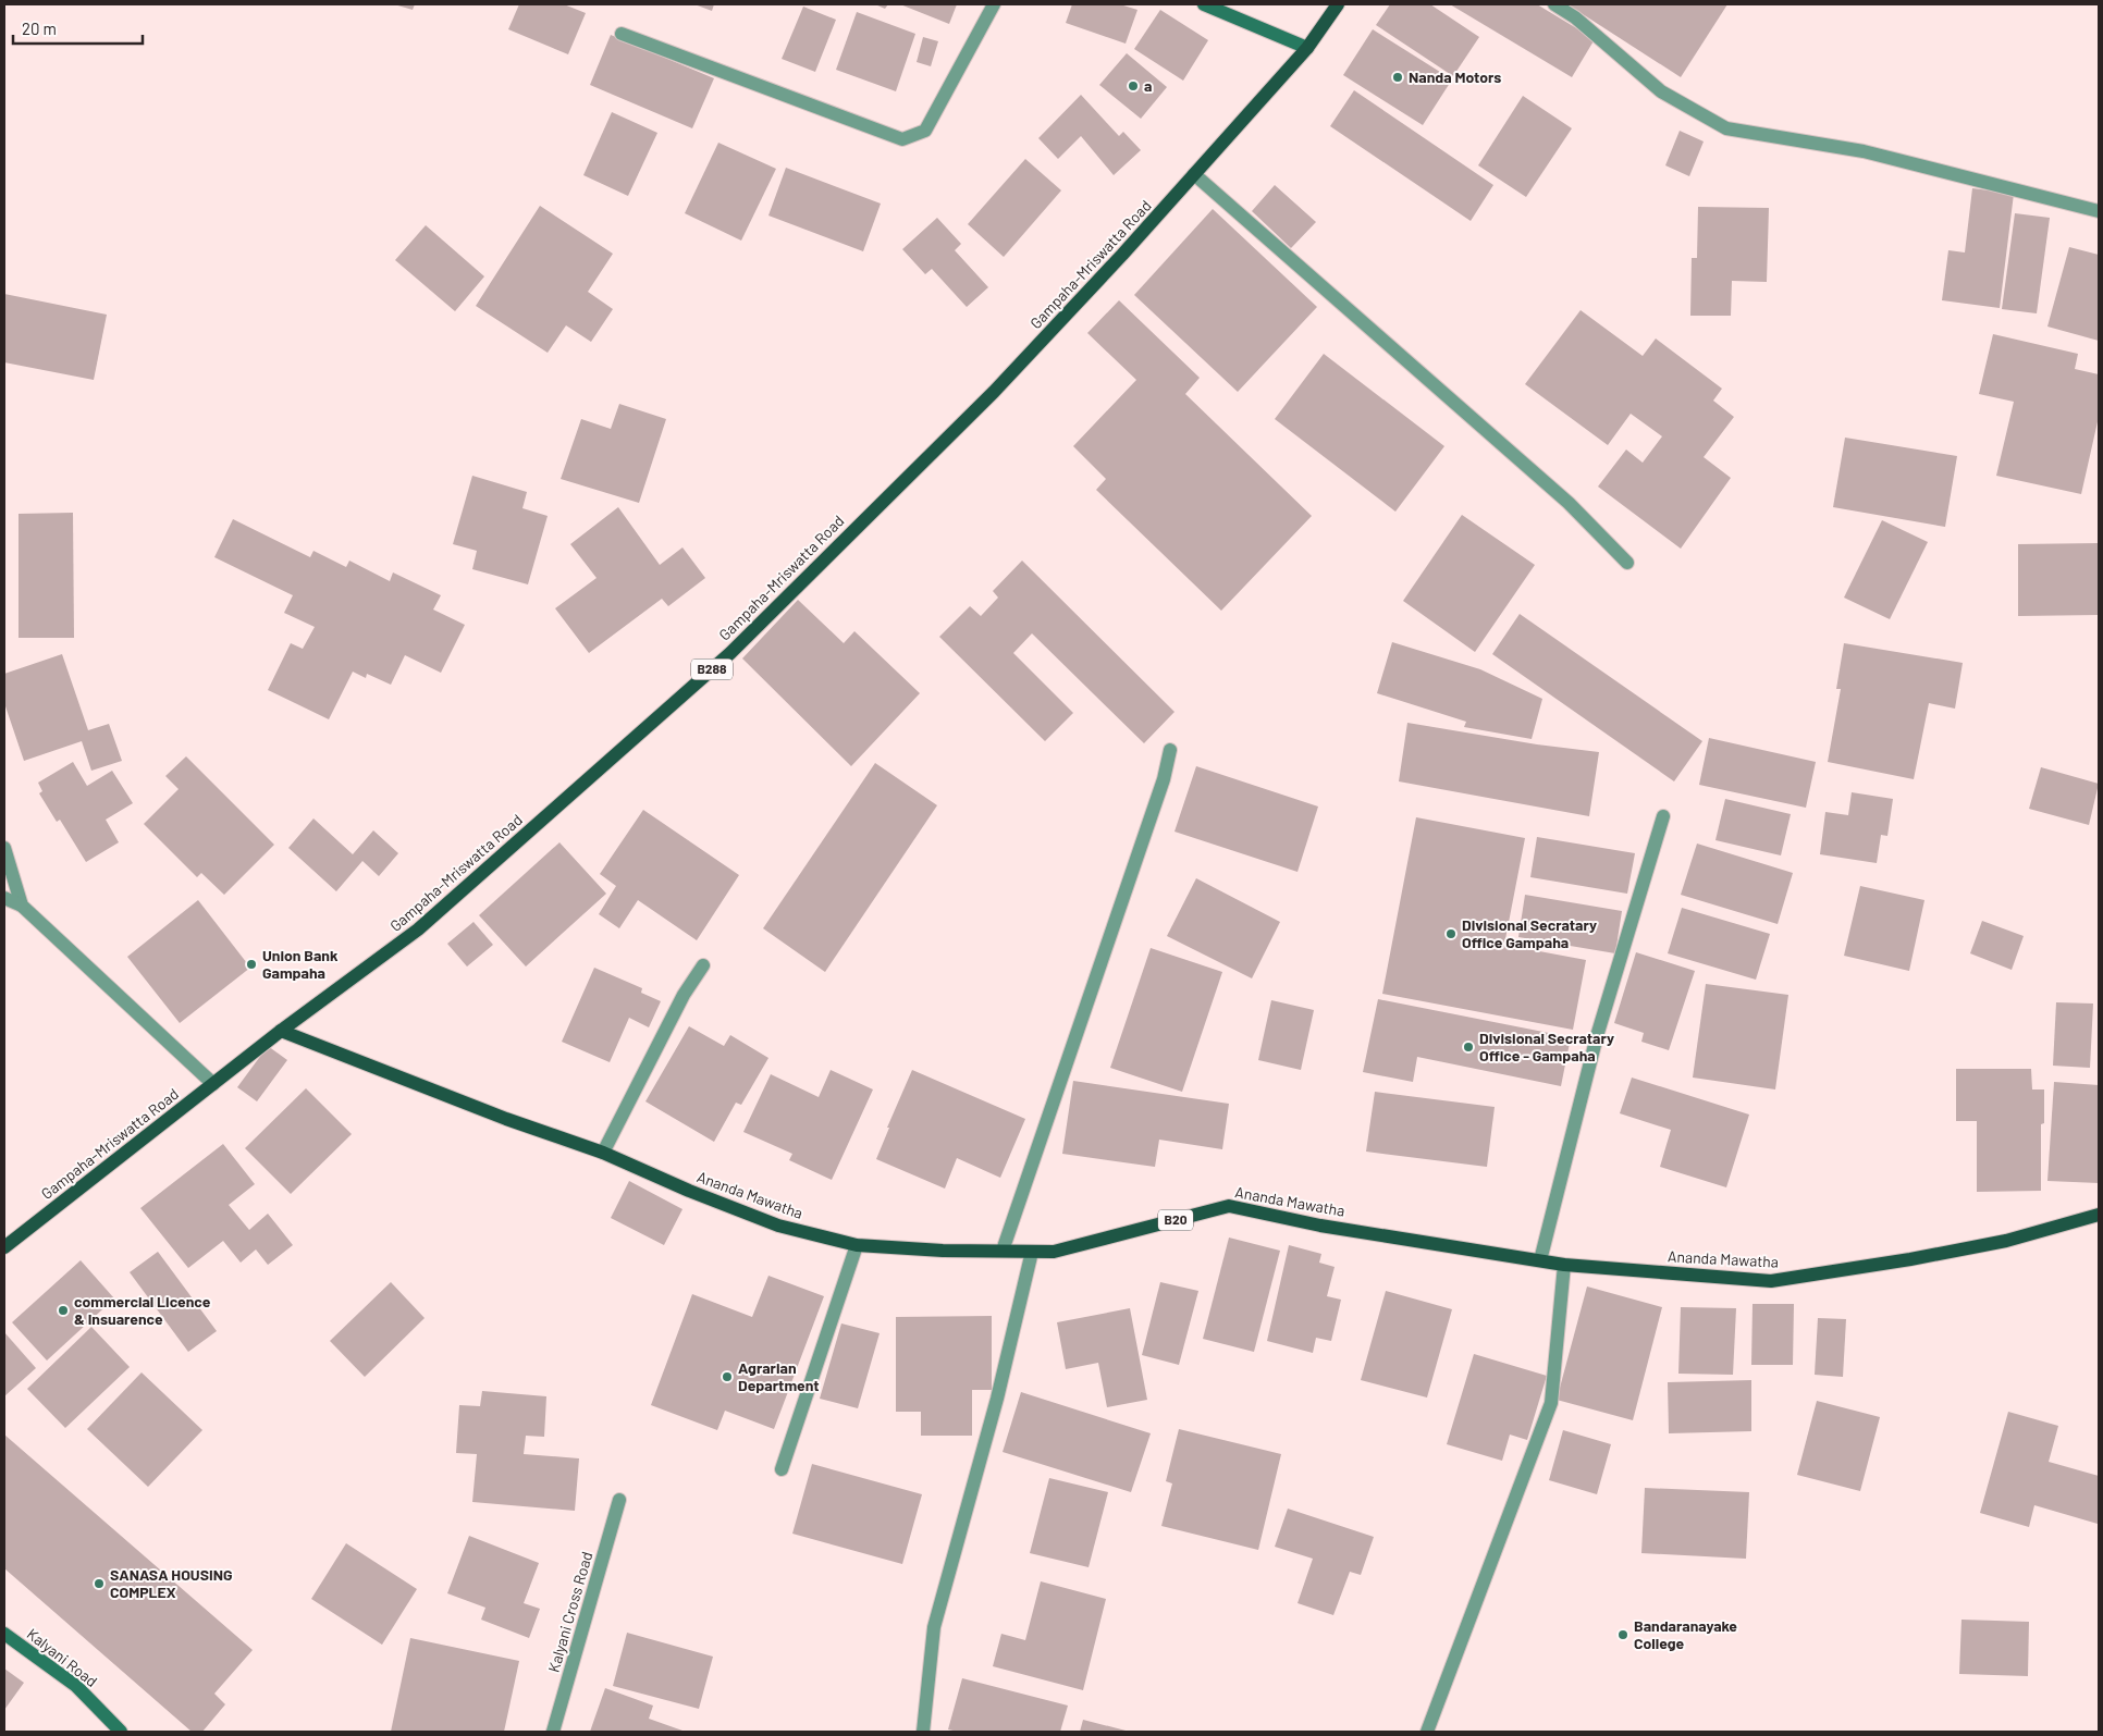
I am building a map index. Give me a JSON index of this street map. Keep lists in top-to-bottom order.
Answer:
{
  "streets": {
    "main road": [
      "Gampaha-Mriswatta Road",
      "B288",
      "Ananda Mawatha",
      "B20"
    ],
    "street": ["Kalyani Cross Road", "Kalyani Road"]
  },
  "crossings": [
    ["Gampaha-Mriswatta Road", "Ananda Mawatha"]
  ],
  "places": [
    "Nanda Motors",
    "a",
    "Divisional Secratary Office Gampaha",
    "Union Bank Gampaha",
    "Divisional Secratary Office - Gampaha",
    "commercial Licence & Insuarence",
    "Agrarian Department",
    "SANASA HOUSING COMPLEX",
    "Bandaranayake College"
  ],
  "scale_bar": "20 m"
}
